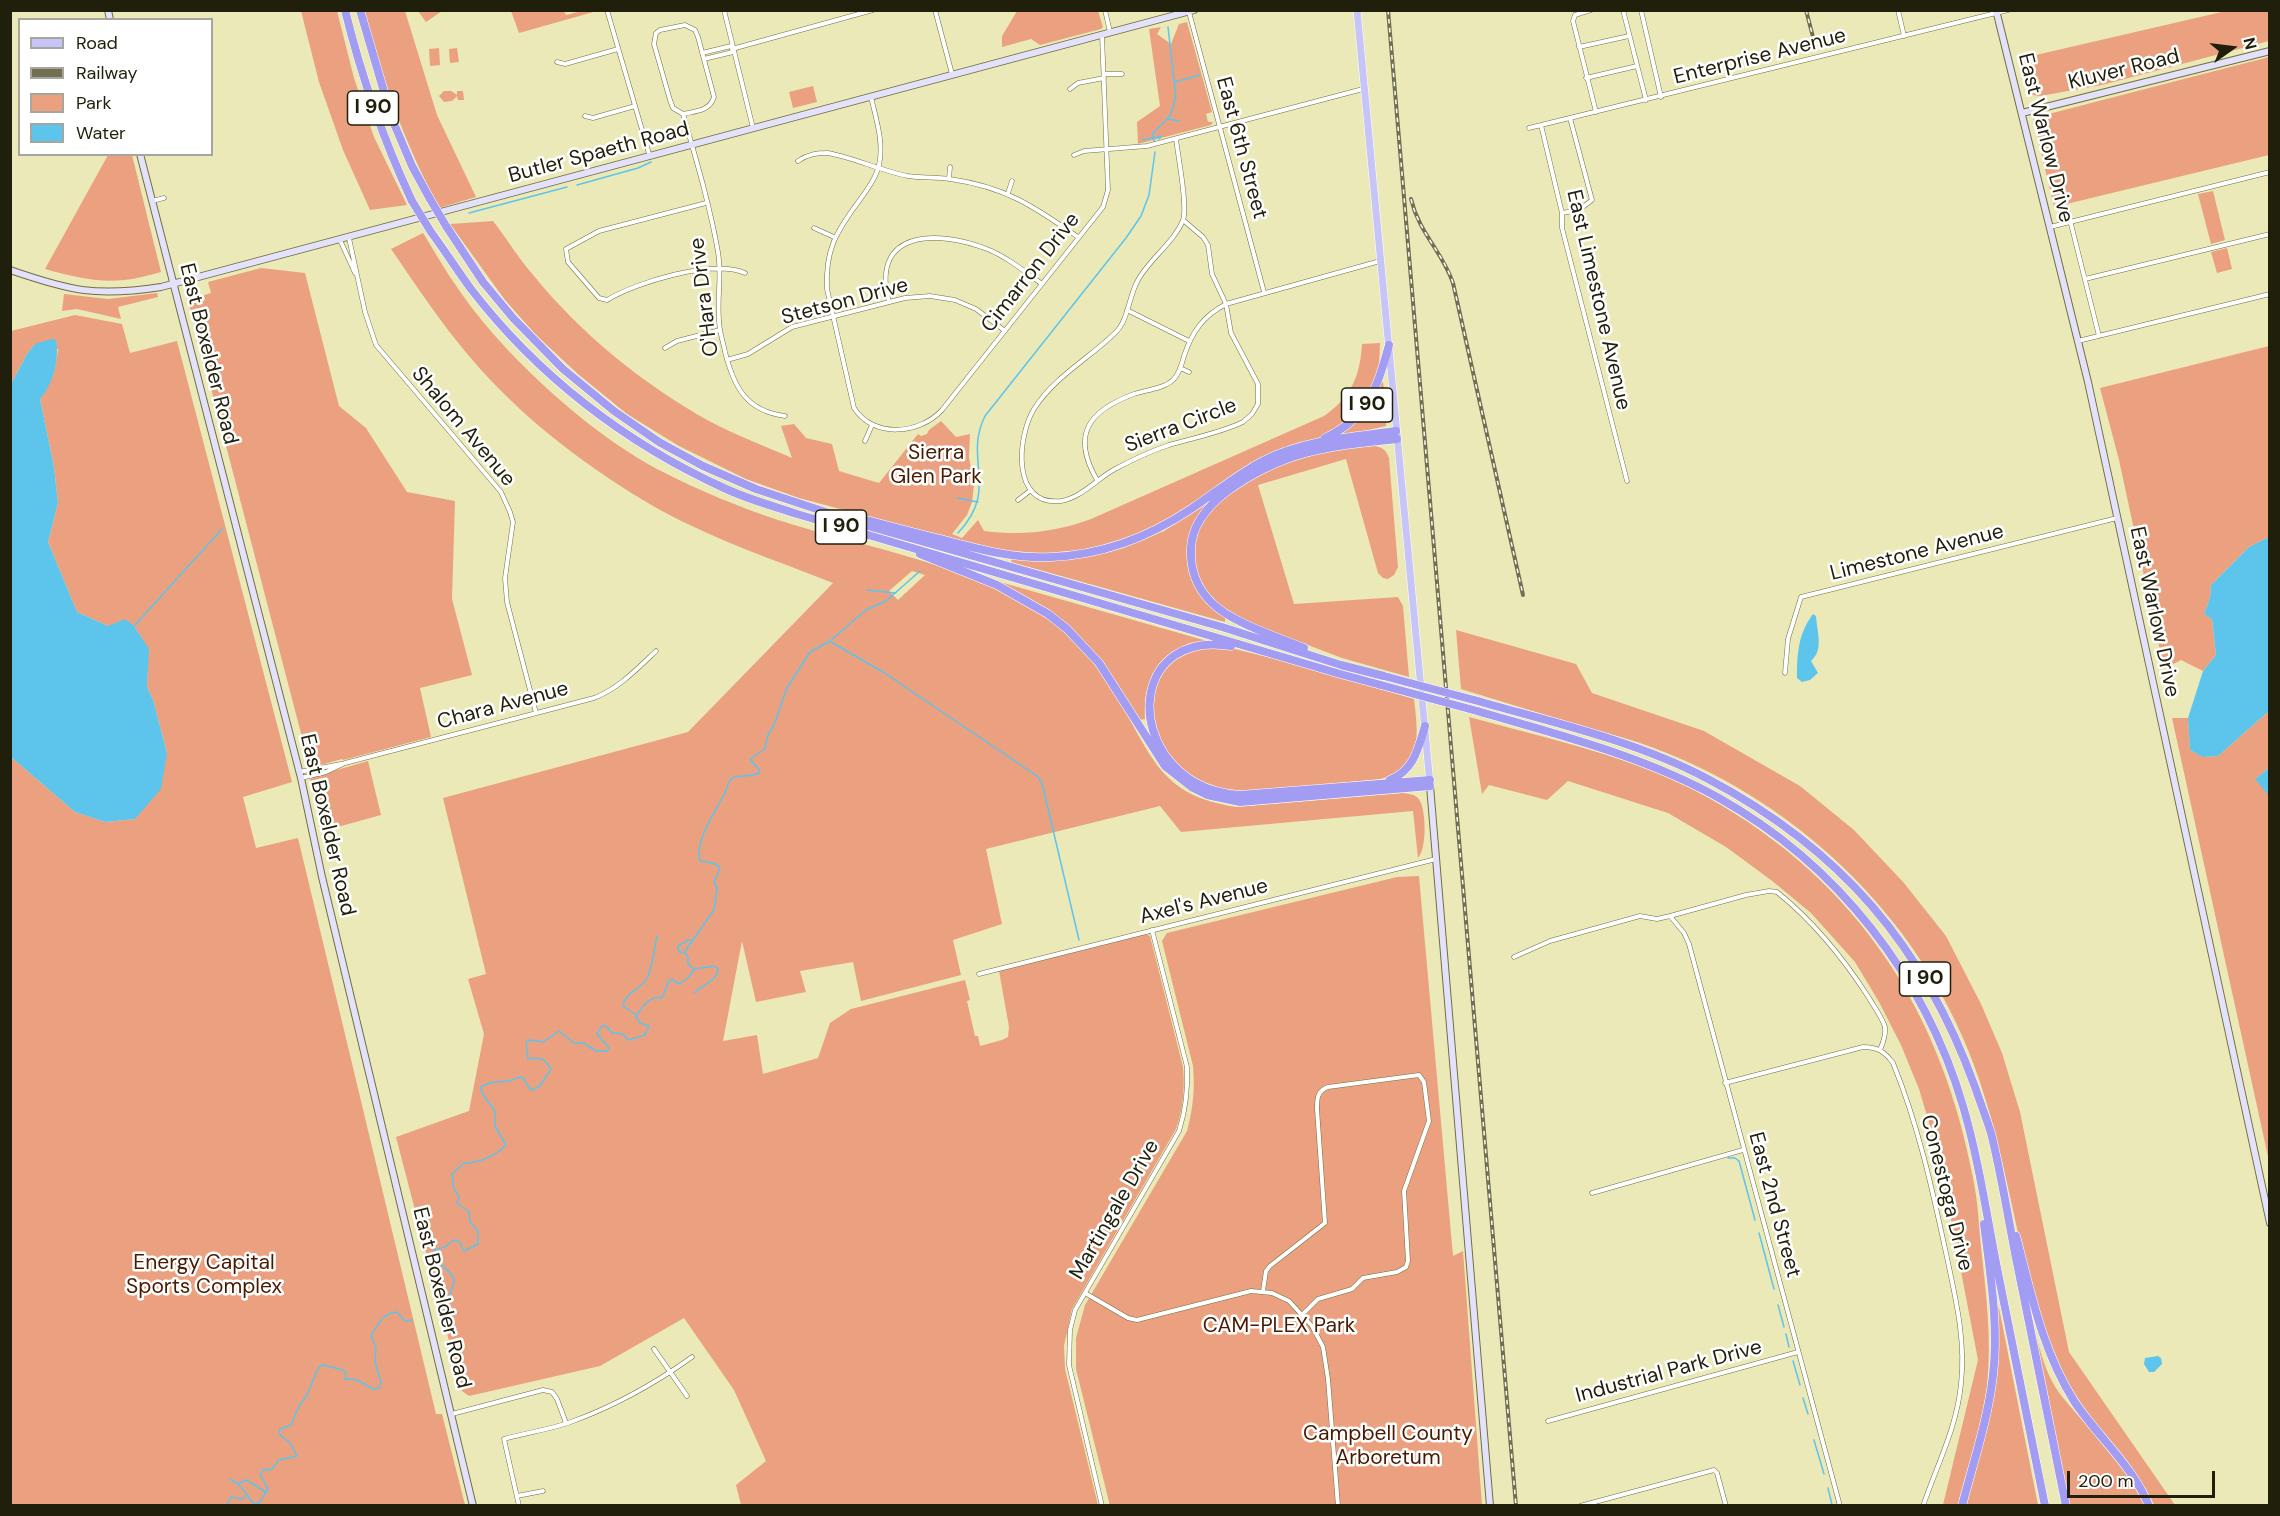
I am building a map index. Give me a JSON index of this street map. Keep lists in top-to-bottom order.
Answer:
{
  "streets": {
    "highway": ["I 90"],
    "main road": [
      "Kluver Road",
      "East Warlow Drive",
      "Butler Spaeth Road",
      "East Boxelder Road"
    ],
    "street": [
      "Enterprise Avenue",
      "East 6th Street",
      "Cimarron Drive",
      "O'Hara Drive",
      "East Limestone Avenue",
      "Stetson Drive",
      "Sierra Circle",
      "Shalom Avenue",
      "Limestone Avenue",
      "Chara Avenue",
      "Axel's Avenue",
      "Conestoga Drive",
      "East 2nd Street",
      "Martingale Drive",
      "Industrial Park Drive"
    ]
  },
  "crossings": [
    ["Enterprise Avenue", "East Warlow Drive"],
    ["Enterprise Avenue", "East Limestone Avenue"],
    ["Kluver Road", "East Warlow Drive"],
    ["East Warlow Drive", "Limestone Avenue"],
    ["East 6th Street", "Butler Spaeth Road"],
    ["Butler Spaeth Road", "Cimarron Drive"],
    ["Butler Spaeth Road", "O'Hara Drive"],
    ["Butler Spaeth Road", "East Boxelder Road"],
    ["Butler Spaeth Road", "Shalom Avenue"],
    ["Cimarron Drive", "Stetson Drive"],
    ["O'Hara Drive", "Stetson Drive"],
    ["East Boxelder Road", "Chara Avenue"],
    ["Shalom Avenue", "Chara Avenue"],
    ["Axel's Avenue", "Martingale Drive"],
    ["East 2nd Street", "Industrial Park Drive"]
  ],
  "parks": [
    "Sierra Glen Park",
    "Energy Capital Sports Complex",
    "CAM-PLEX Park",
    "Campbell County Arboretum"
  ],
  "legend": [
    "Road",
    "Railway",
    "Park",
    "Water"
  ],
  "scale_bar": "200 m",
  "north": "right"
}
